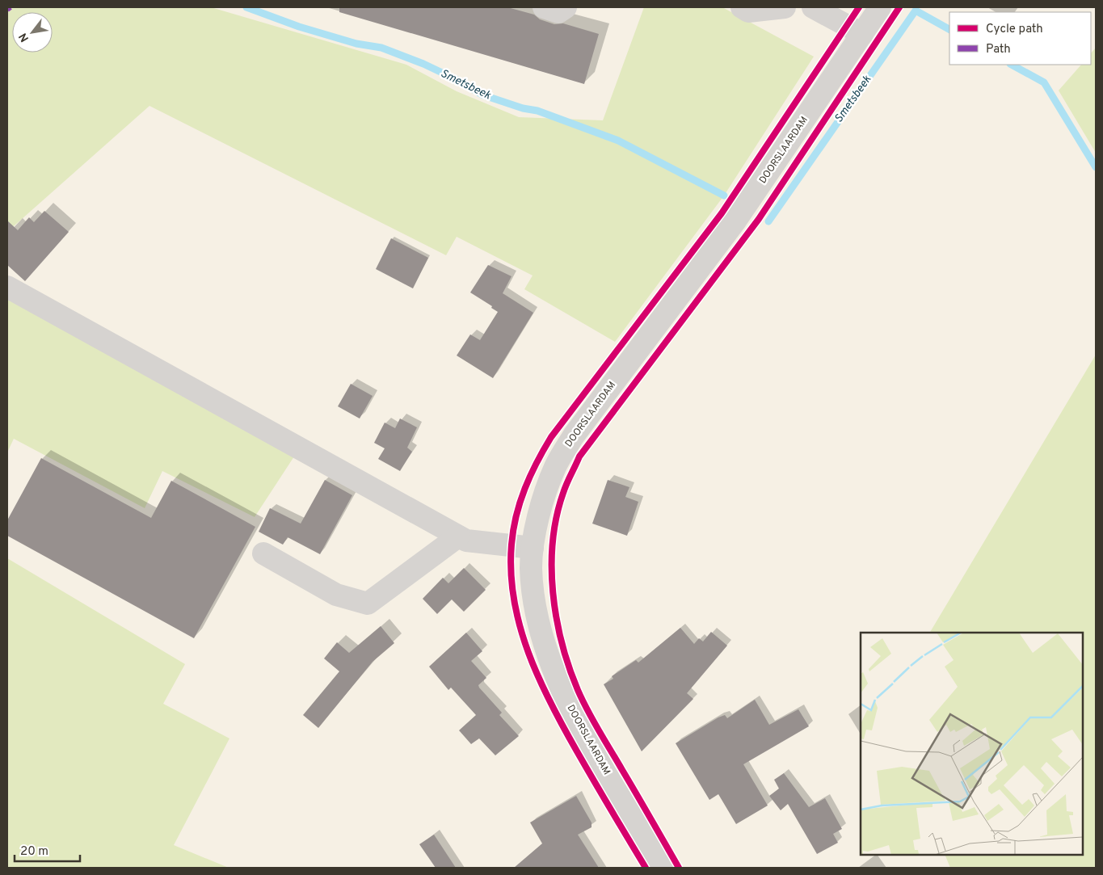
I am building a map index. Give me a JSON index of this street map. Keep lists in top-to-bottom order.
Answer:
{
  "streets": {
    "street": ["DOORSLAARDAM"]
  },
  "water": ["Smetsbeek"],
  "legend": ["Cycle path", "Path"],
  "scale_bar": "20 m",
  "north": "bottom left"
}
